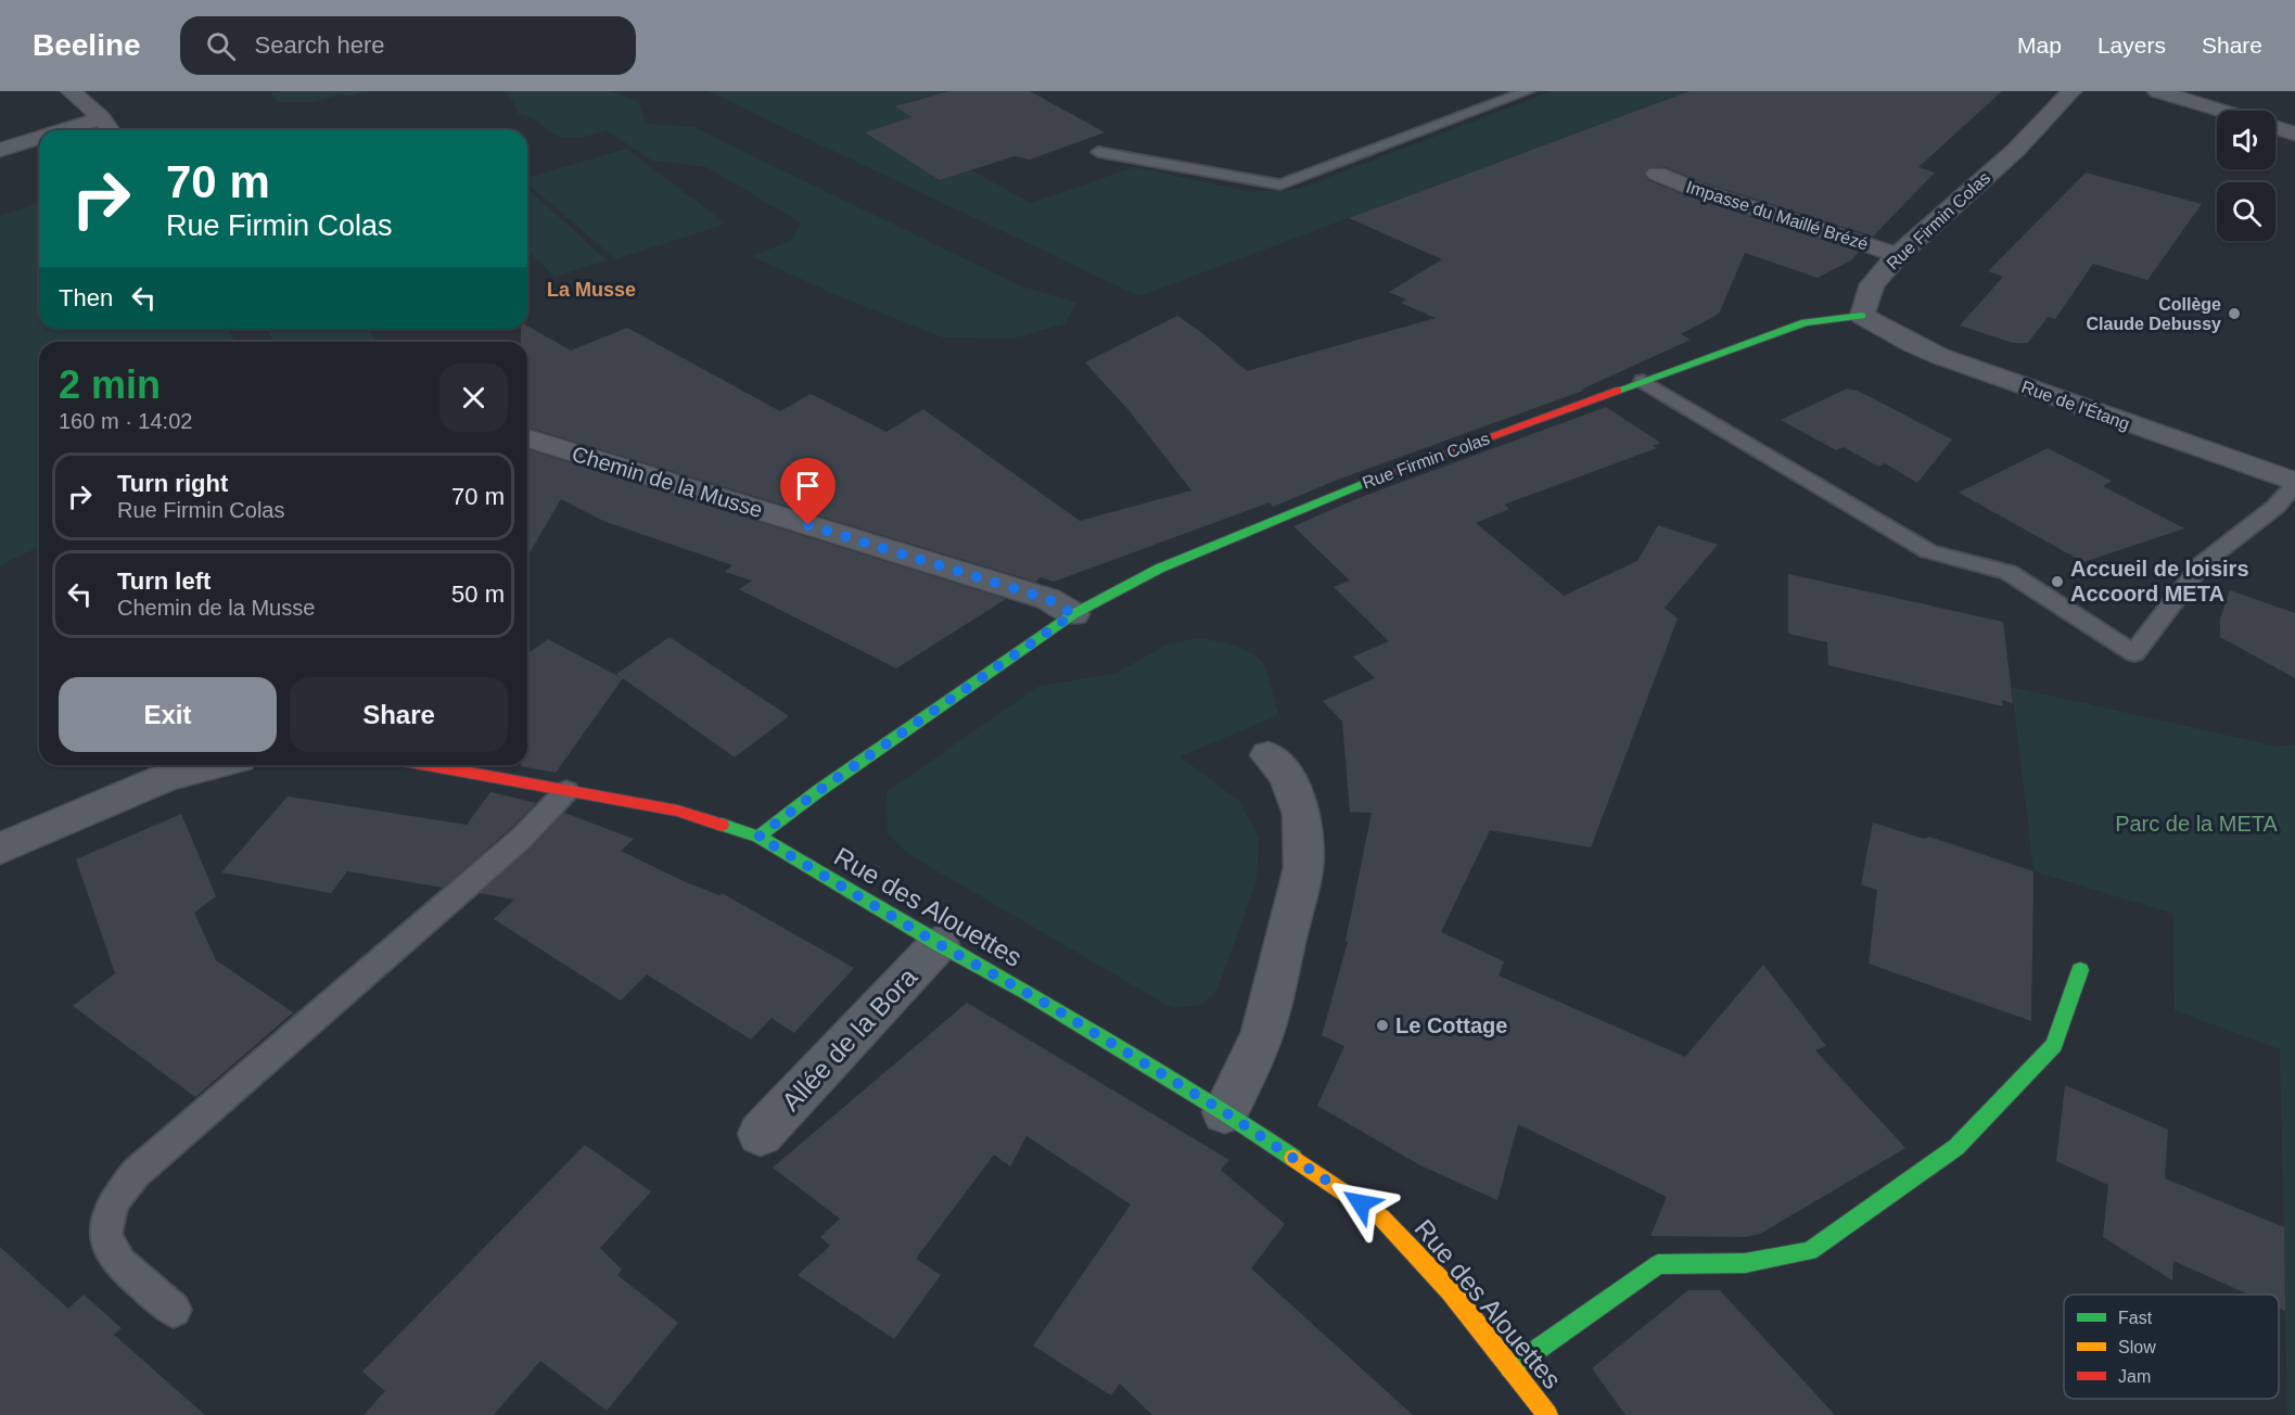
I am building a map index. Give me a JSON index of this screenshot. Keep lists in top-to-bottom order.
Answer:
{
  "streets": {
    "street": [
      "Impasse du Maillé Brézé",
      "Rue Firmin Colas",
      "Rue de l'Étang",
      "Chemin de la Musse",
      "Rue des Alouettes",
      "Allée de la Bora"
    ]
  },
  "crossings": [
    ["Impasse du Maillé Brézé", "Rue Firmin Colas"],
    ["Rue Firmin Colas", "Rue de l'Étang"],
    ["Rue Firmin Colas", "Chemin de la Musse"],
    ["Rue Firmin Colas", "Rue des Alouettes"],
    ["Rue des Alouettes", "Allée de la Bora"]
  ],
  "districts": ["La Musse"],
  "parks": ["Parc de la META"],
  "places": ["Collège Claude Debussy", "Accueil de loisirs Accoord META", "Le Cottage"],
  "legend": ["Fast", "Slow", "Jam"],
  "page": {
    "header": "Beeline",
    "search": "Search here",
    "nav": ["Map", "Layers", "Share"],
    "turn": ["70 m", "Rue Firmin Colas"],
    "then": "Then",
    "heading": ["2 min", "160 m · 14:02"],
    "list": [
      {
        "name": "Turn right",
        "note": "Rue Firmin Colas",
        "value": "70 m"
      },
      {
        "name": "Turn left",
        "note": "Chemin de la Musse",
        "value": "50 m"
      }
    ],
    "buttons": ["Exit", "Share"]
  }
}
